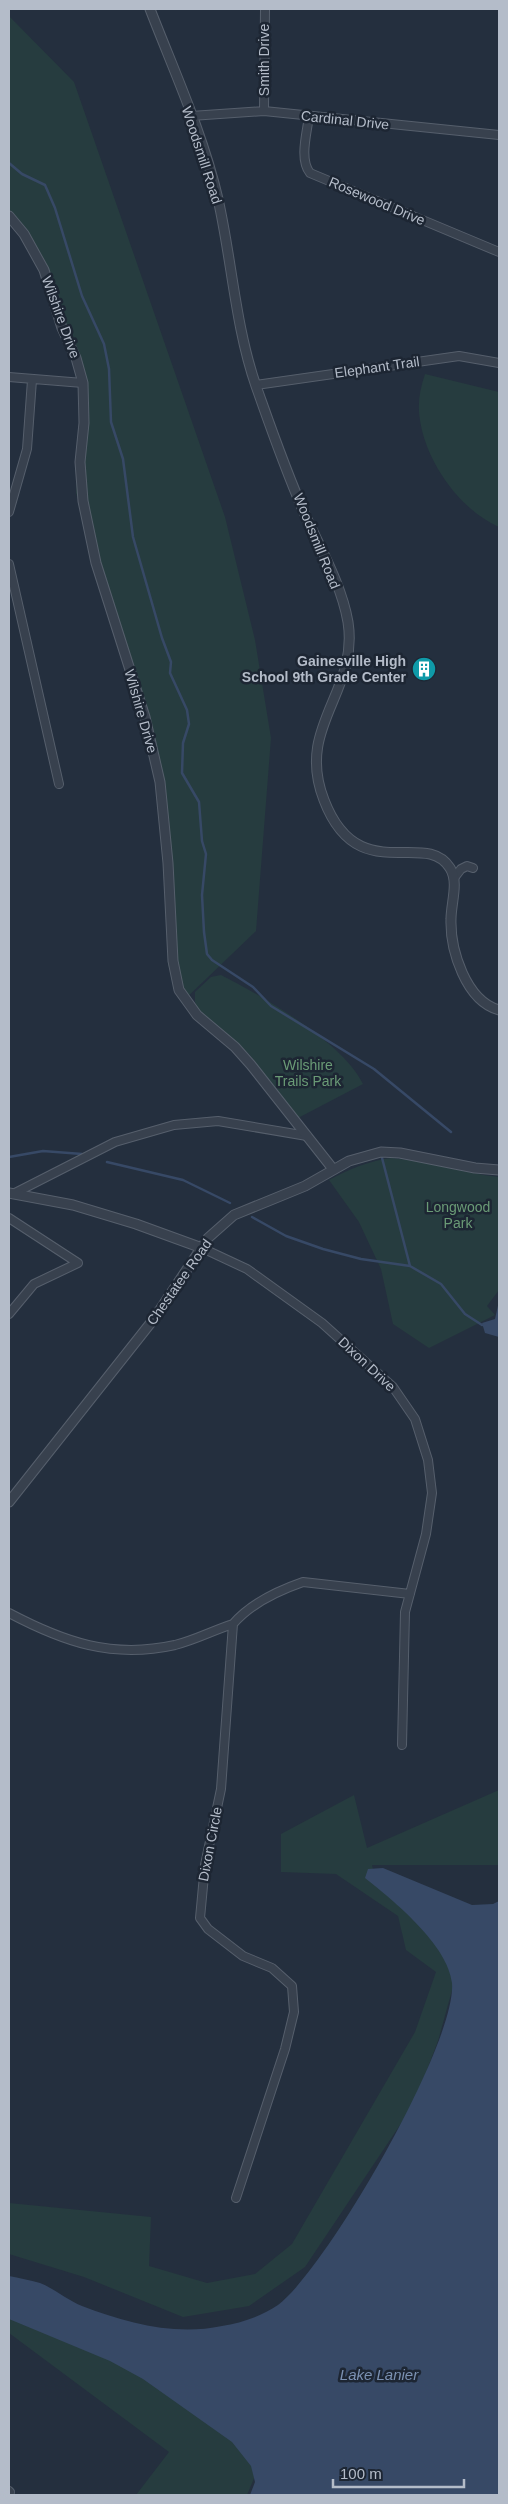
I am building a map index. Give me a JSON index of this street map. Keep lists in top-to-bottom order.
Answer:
{
  "streets": {
    "street": [
      "Smith Drive",
      "Cardinal Drive",
      "Woodsmill Road",
      "Rosewood Drive",
      "Wilshire Drive",
      "Elephant Trail",
      "Chestatee Road",
      "Dixon Drive",
      "Dixon Circle"
    ]
  },
  "crossings": [
    ["Smith Drive", "Cardinal Drive"],
    ["Cardinal Drive", "Woodsmill Road"],
    ["Cardinal Drive", "Rosewood Drive"],
    ["Woodsmill Road", "Elephant Trail"],
    ["Wilshire Drive", "Chestatee Road"],
    ["Chestatee Road", "Dixon Drive"]
  ],
  "water": ["Lake Lanier"],
  "parks": ["Wilshire Trails Park", "Longwood Park"],
  "places": {
    "building": ["Gainesville High School 9th Grade Center"]
  },
  "scale_bar": "100 m"
}
